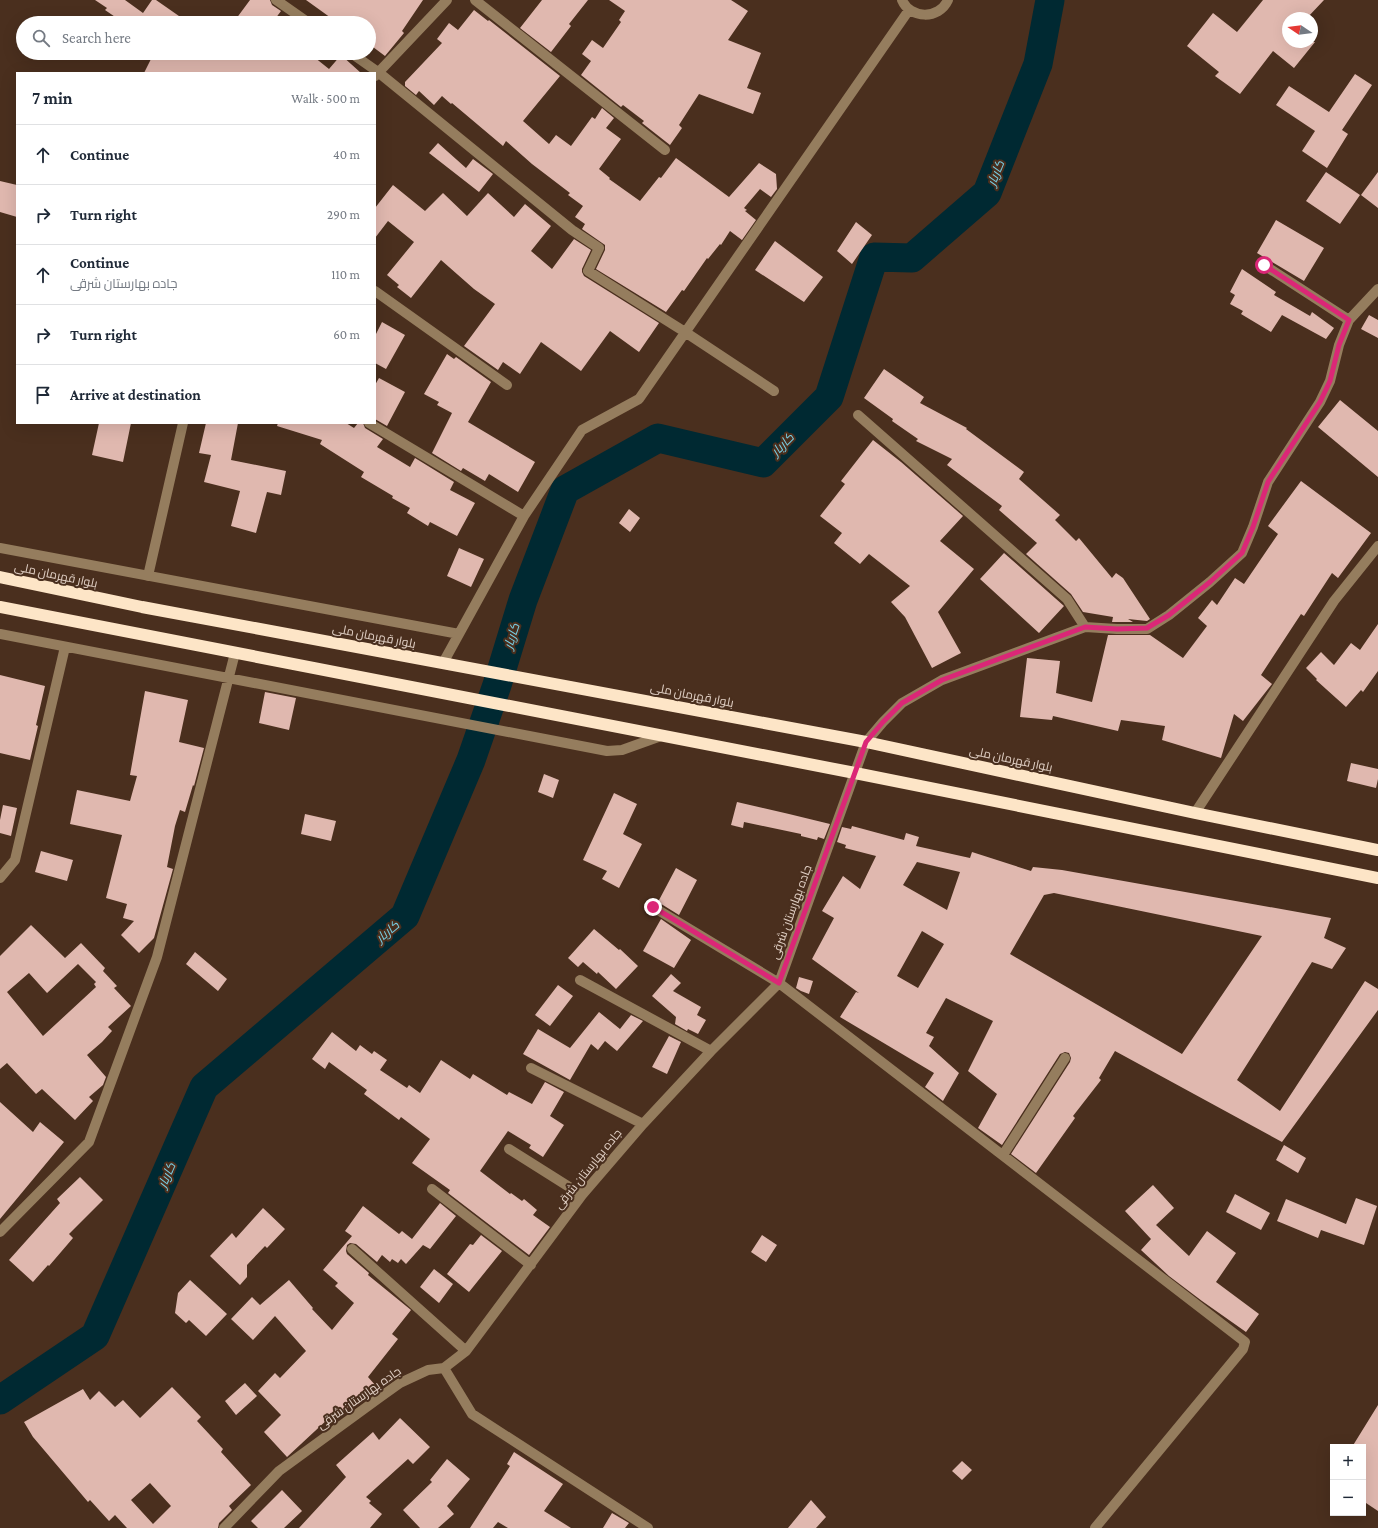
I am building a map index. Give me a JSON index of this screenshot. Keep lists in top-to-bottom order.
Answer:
{
  "streets": {
    "highway": ["بلوار قهرمان ملی"],
    "street": ["جاده بهارستان شرقی"]
  },
  "crossings": [
    ["بلوار قهرمان ملی", "جاده بهارستان شرقی"]
  ],
  "water": ["کاربار"],
  "north": "left",
  "page": {
    "search": "Search here",
    "heading": ["7 min", "Walk · 500 m"],
    "list": [
      ["Continue", "40 m"],
      ["Turn right", "290 m"],
      ["Continue", "جاده بهارستان شرقی", "110 m"],
      ["Turn right", "60 m"],
      "Arrive at destination"
    ],
    "map_buttons": ["+", "−"]
  }
}
